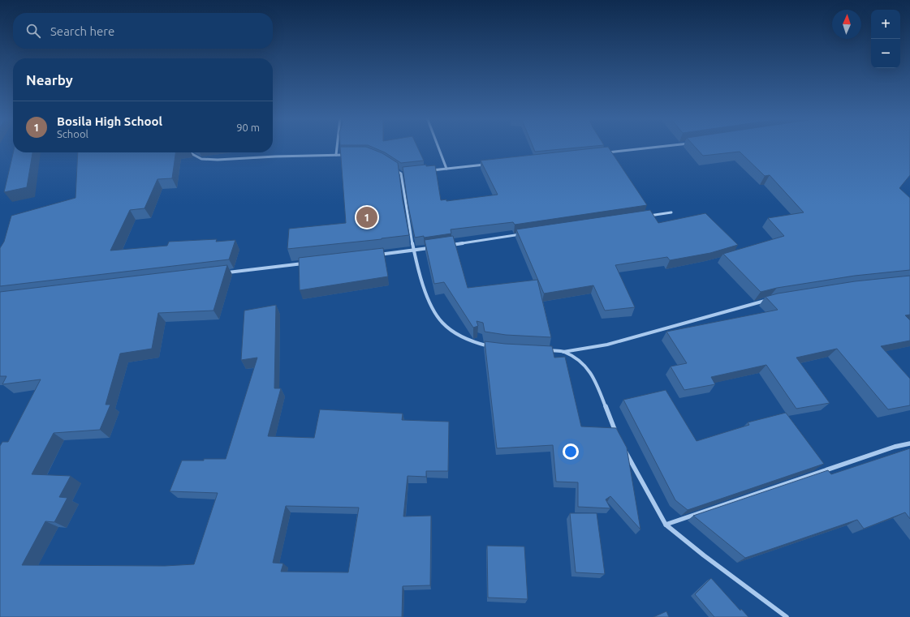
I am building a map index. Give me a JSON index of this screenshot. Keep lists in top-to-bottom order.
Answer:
{
  "north": "top",
  "page": {
    "map_buttons": ["+", "−"],
    "search": "Search here",
    "heading": "Nearby",
    "list": [
      {
        "mark": "1",
        "name": "Bosila High School",
        "note": "School",
        "value": "90 m"
      }
    ],
    "pins": "1"
  }
}
